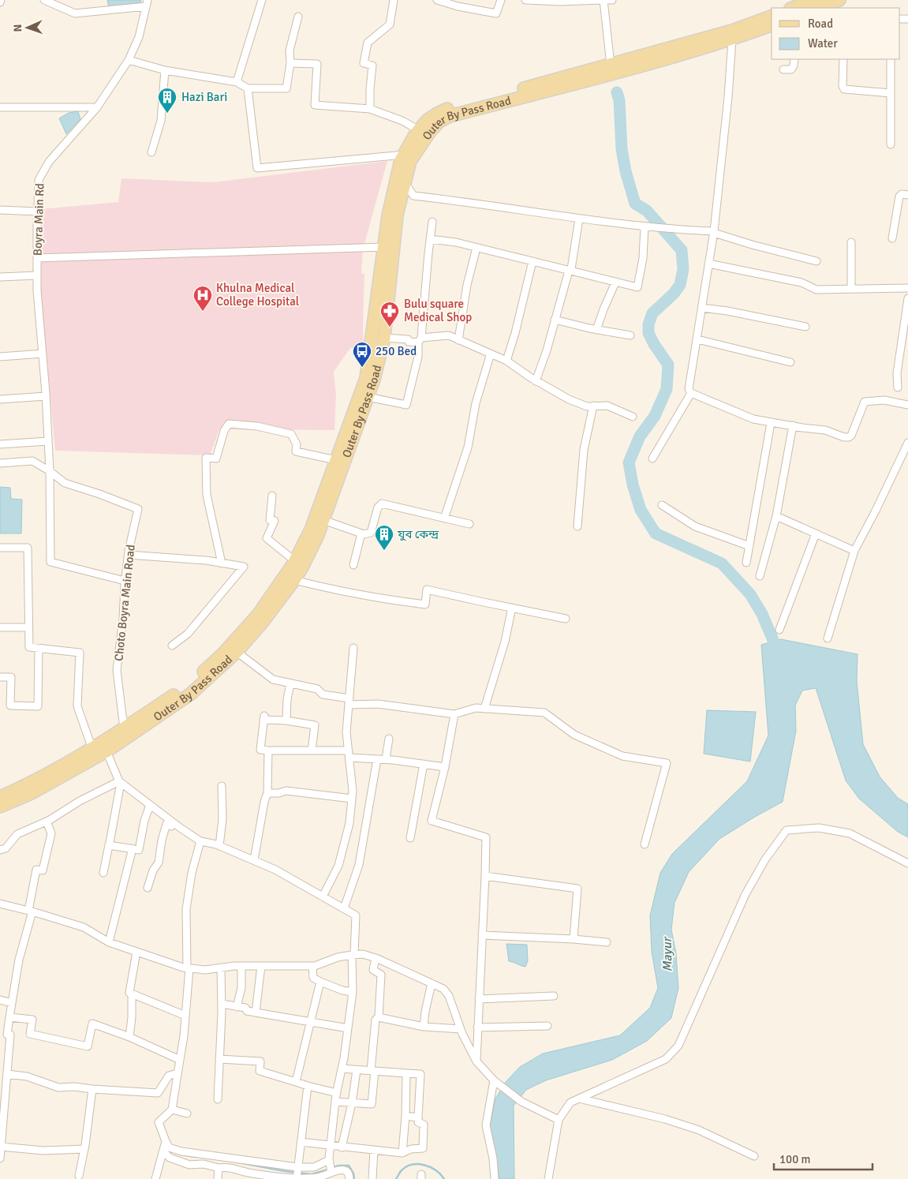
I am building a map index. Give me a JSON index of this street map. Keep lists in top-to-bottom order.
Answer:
{
  "streets": {
    "main road": ["Outer By Pass Road"],
    "street": ["Boyra Main Rd", "Choto Boyra Main Road"]
  },
  "crossings": [
    ["Outer By Pass Road", "Choto Boyra Main Road"],
    ["Boyra Main Rd", "Choto Boyra Main Road"]
  ],
  "water": ["Mayur"],
  "places": {
    "building": ["Hazi Bari", "যুব কেন্দ্র"],
    "hospital": ["Khulna Medical College Hospital"],
    "pharmacy": ["Bulu square Medical Shop"],
    "bus stop": ["250 Bed"]
  },
  "legend": ["Road", "Water"],
  "scale_bar": "100 m",
  "north": "left"
}
